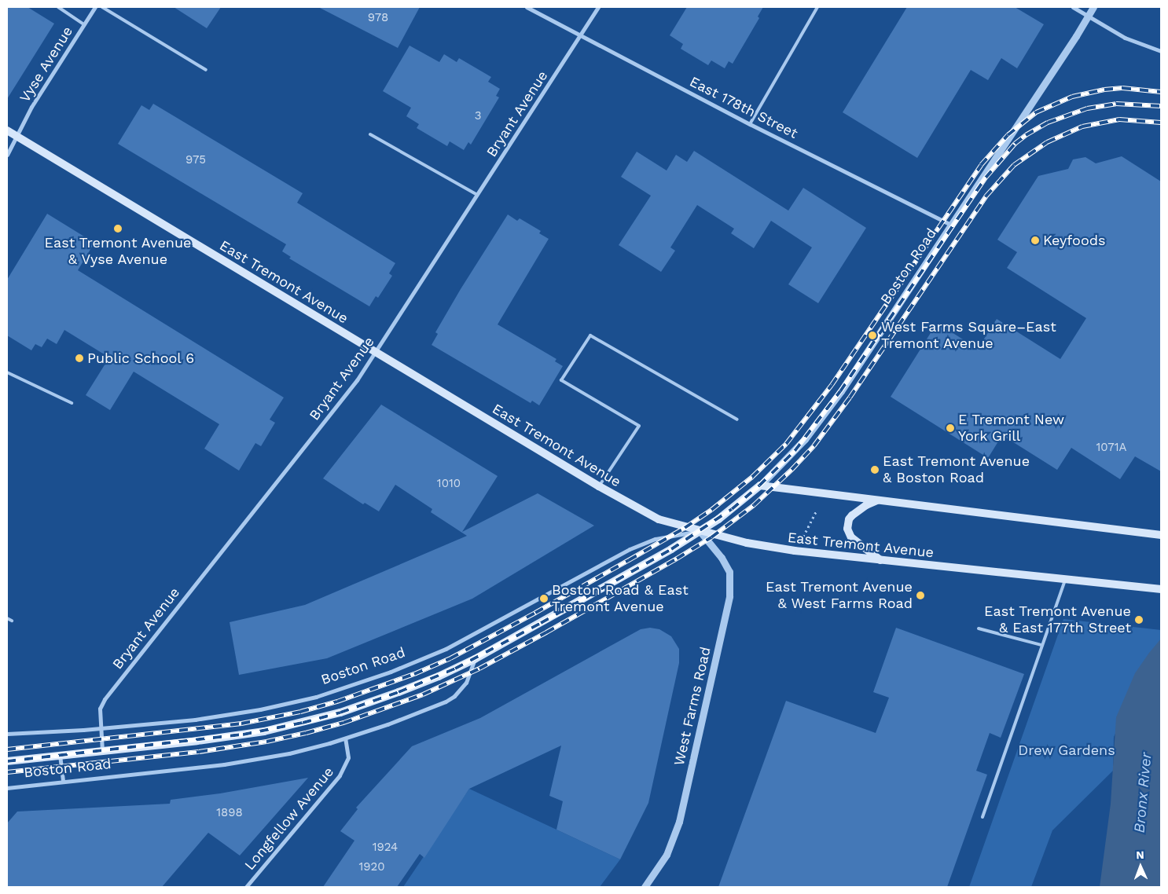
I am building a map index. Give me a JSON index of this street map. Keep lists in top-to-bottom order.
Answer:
{
  "streets": {
    "main road": ["Boston Road", "East Tremont Avenue"],
    "street": [
      "Vyse Avenue",
      "East 178th Street",
      "Bryant Avenue",
      "West Farms Road",
      "Longfellow Avenue"
    ]
  },
  "crossings": [
    ["Vyse Avenue", "East Tremont Avenue"],
    ["East 178th Street", "Bryant Avenue"],
    ["East 178th Street", "Boston Road"],
    ["Bryant Avenue", "Boston Road"],
    ["Bryant Avenue", "East Tremont Avenue"],
    ["Boston Road", "East Tremont Avenue"],
    ["Boston Road", "West Farms Road"],
    ["Boston Road", "Longfellow Avenue"],
    ["East Tremont Avenue", "West Farms Road"]
  ],
  "water": ["Bronx River"],
  "parks": ["Drew Gardens"],
  "places": [
    "East Tremont Avenue & Vyse Avenue",
    "Keyfoods",
    "West Farms Square–East Tremont Avenue",
    "Public School 6",
    "E Tremont New York Grill",
    "East Tremont Avenue & Boston Road",
    "East Tremont Avenue & West Farms Road",
    "Boston Road & East Tremont Avenue",
    "East Tremont Avenue & East 177th Street"
  ],
  "house_numbers": [
    "978",
    "3",
    "975",
    "1071A",
    "1010",
    "1898",
    "1924",
    "1920"
  ],
  "north": "top"
}
